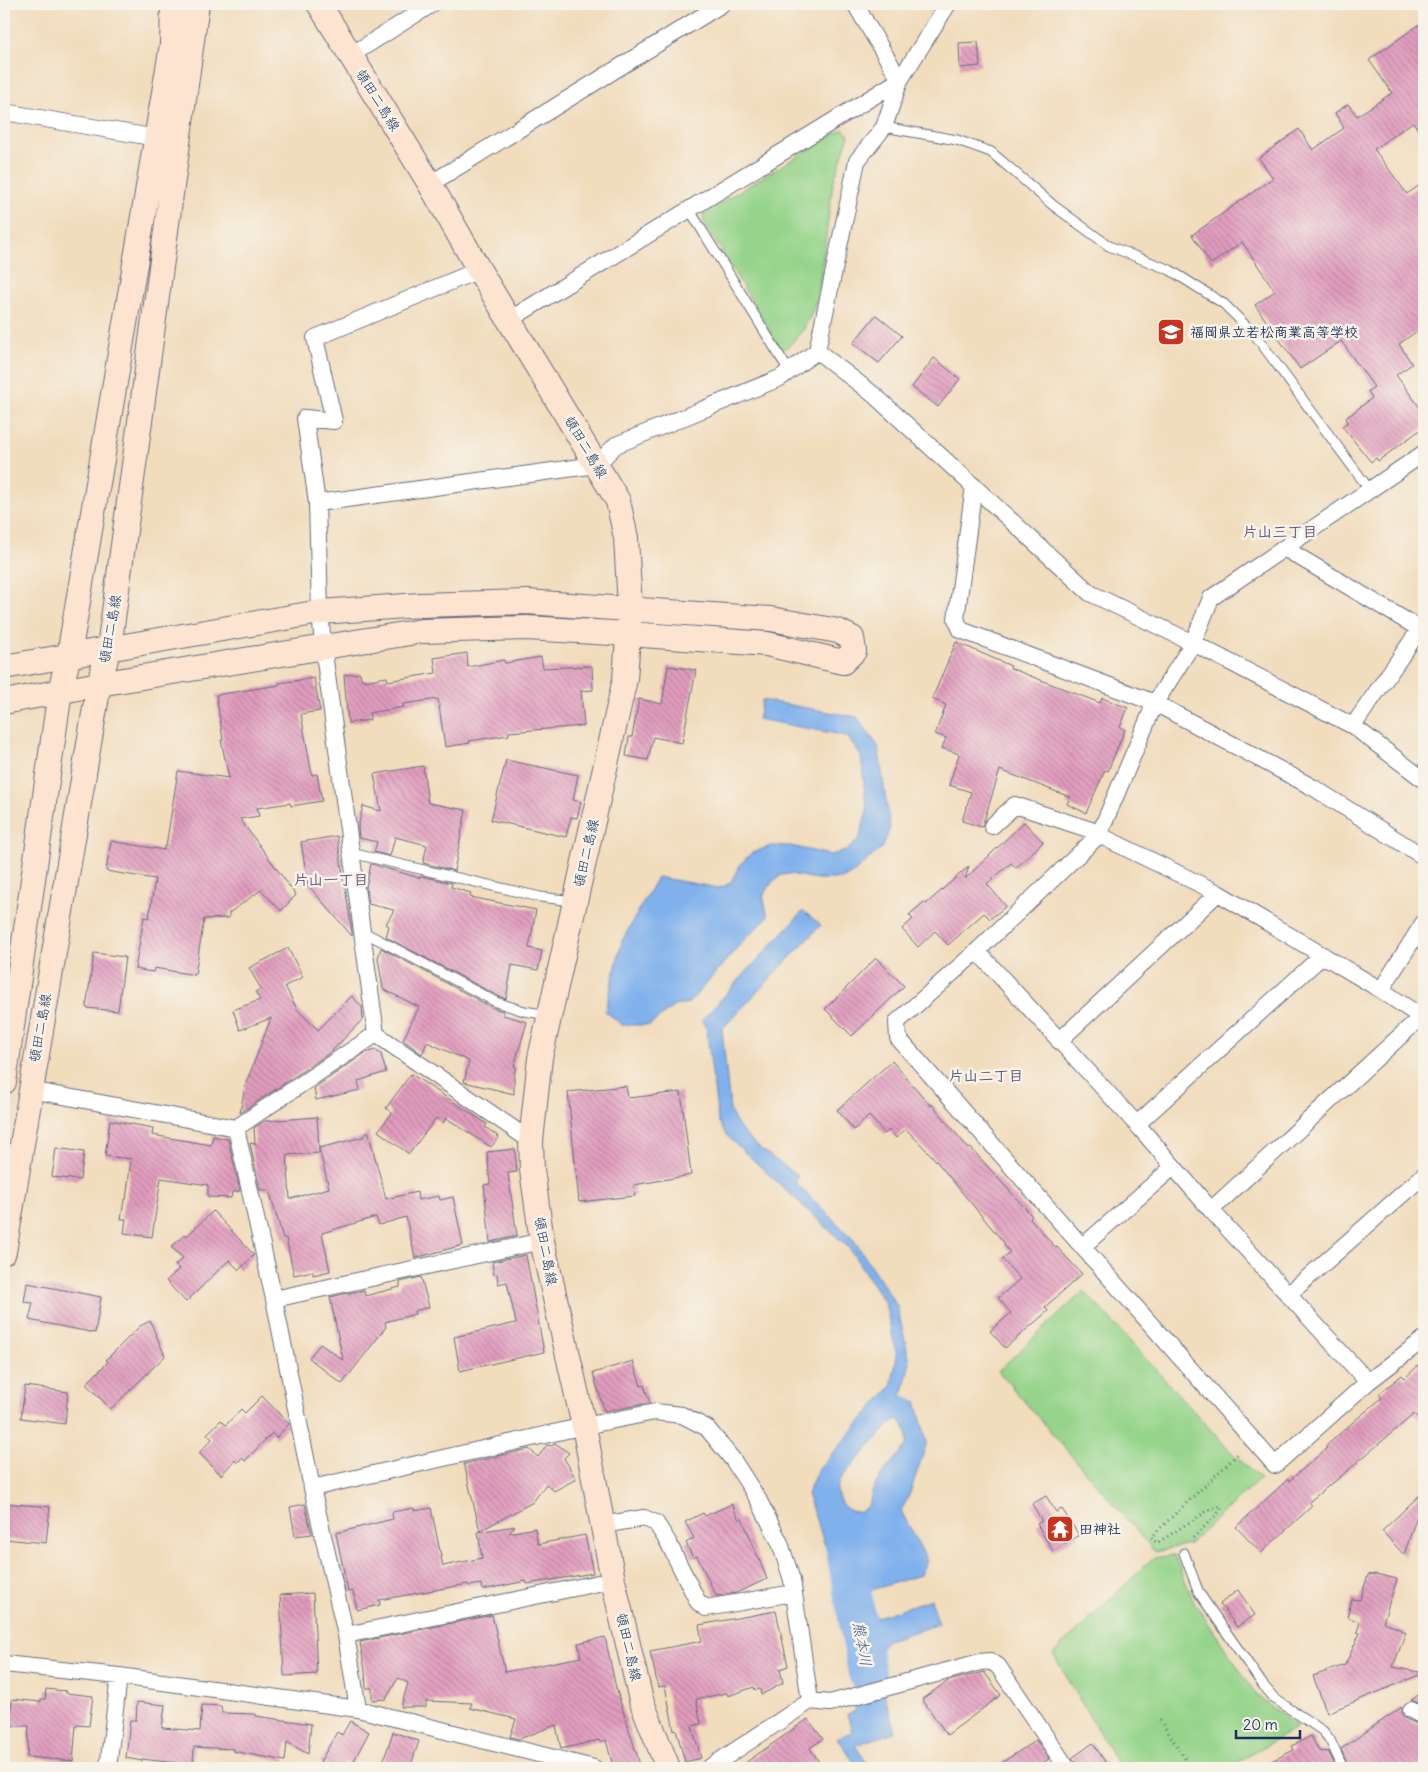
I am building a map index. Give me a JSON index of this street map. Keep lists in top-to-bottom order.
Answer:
{
  "streets": {
    "main road": ["頓田二島線"]
  },
  "districts": ["片山三丁目", "片山一丁目", "片山二丁目"],
  "water": ["熊本川"],
  "places": {
    "school or university": ["福岡県立若松商業高等学校"],
    "temple": ["田神社"]
  },
  "scale_bar": "20 m"
}
